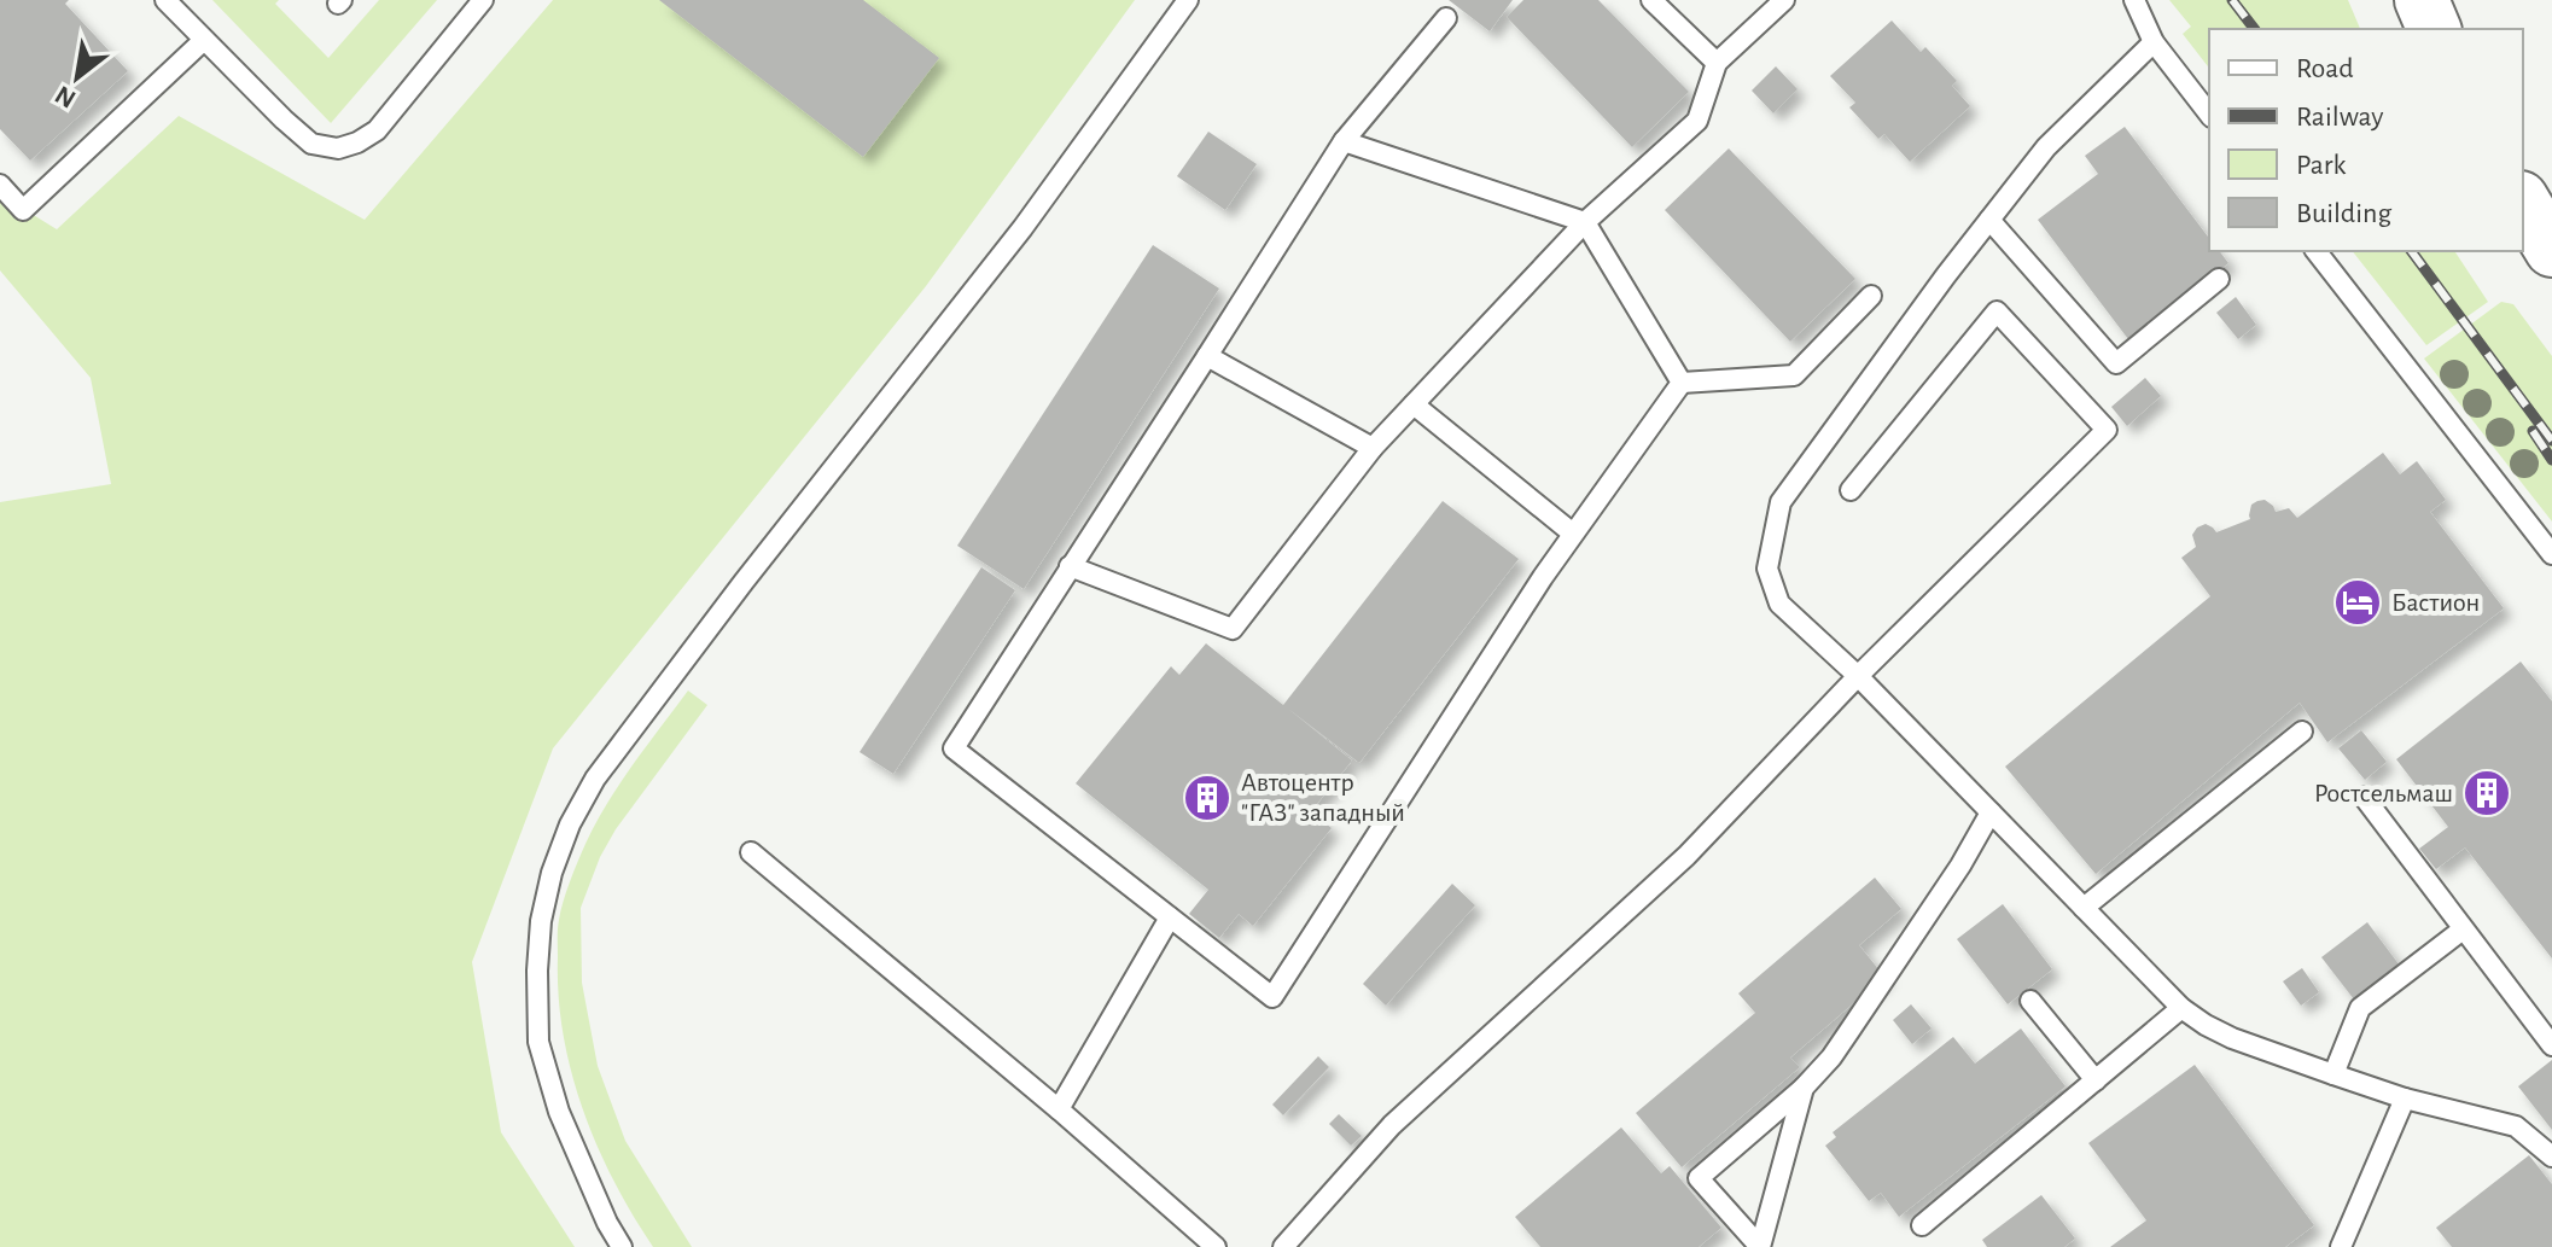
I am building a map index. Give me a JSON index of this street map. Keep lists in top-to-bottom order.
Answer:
{
  "places": {
    "hotel": ["Бастион"],
    "building": ["Ростсельмаш", "Автоцентр \"ГАЗ\" западный"]
  },
  "legend": [
    "Road",
    "Railway",
    "Park",
    "Building"
  ],
  "north": "bottom left"
}
